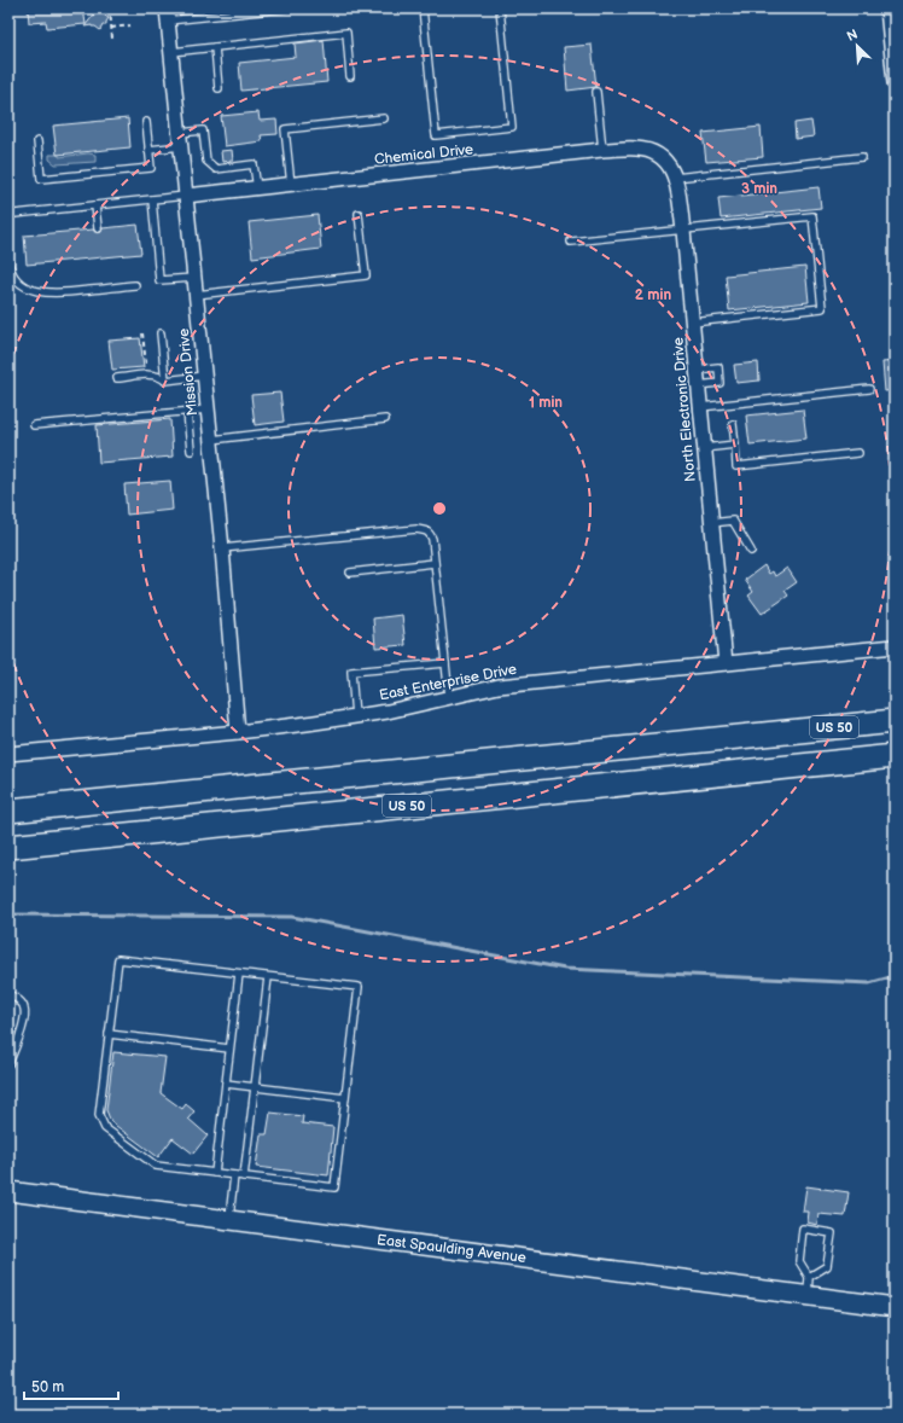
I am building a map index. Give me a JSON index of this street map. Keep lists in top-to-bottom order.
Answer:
{
  "streets": {
    "highway": ["US 50"],
    "street": [
      "Chemical Drive",
      "Mission Drive",
      "North Electronic Drive",
      "East Enterprise Drive",
      "East Spaulding Avenue"
    ]
  },
  "crossings": [
    ["Chemical Drive", "Mission Drive"],
    ["Chemical Drive", "North Electronic Drive"],
    ["Mission Drive", "East Enterprise Drive"],
    ["North Electronic Drive", "East Enterprise Drive"]
  ],
  "scale_bar": "50 m",
  "north": "top left",
  "rings": ["3 min", "2 min", "1 min"]
}
